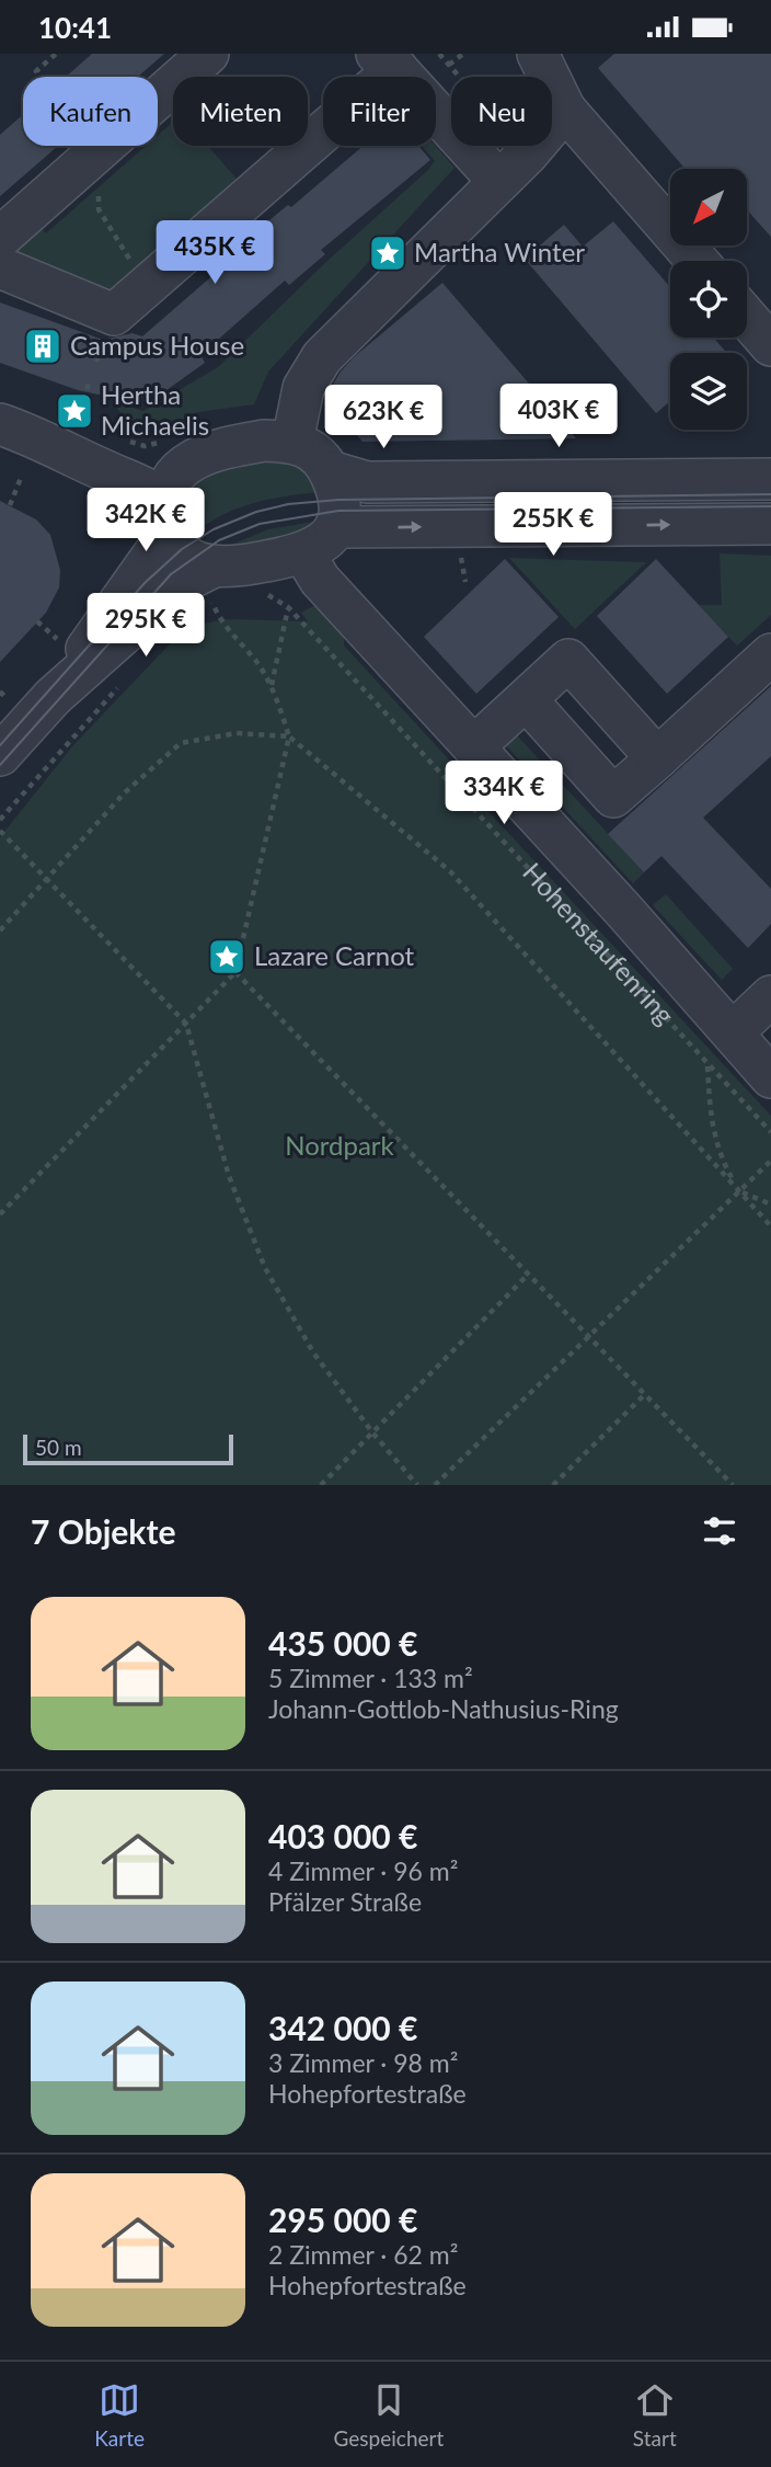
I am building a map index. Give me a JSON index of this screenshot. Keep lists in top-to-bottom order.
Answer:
{
  "streets": {
    "street": ["Hohenstaufenring"]
  },
  "parks": ["Nordpark"],
  "places": {
    "place": ["Martha Winter", "Hertha Michaelis", "Lazare Carnot"],
    "building": ["Campus House"]
  },
  "scale_bar": "50 m",
  "north": "bottom left",
  "page": {
    "status": "10:41",
    "chip": [
      "Kaufen",
      "Mieten",
      "Filter",
      "Neu"
    ],
    "price": [
      "435K €",
      "403K €",
      "623K €",
      "342K €",
      "255K €",
      "295K €",
      "334K €"
    ],
    "scale": "50 m",
    "heading": "7 Objekte",
    "list": [
      {
        "name": "435 000 €",
        "note": "5 Zimmer · 133 m² · Johann-Gottlob-Nathusius-Ring"
      },
      {
        "name": "403 000 €",
        "note": "4 Zimmer · 96 m² · Pfälzer Straße"
      },
      {
        "name": "342 000 €",
        "note": "3 Zimmer · 98 m² · Hohepfortestraße"
      },
      {
        "name": "295 000 €",
        "note": "2 Zimmer · 62 m² · Hohepfortestraße"
      }
    ],
    "tabs": ["Karte", "Gespeichert", "Start"]
  }
}
